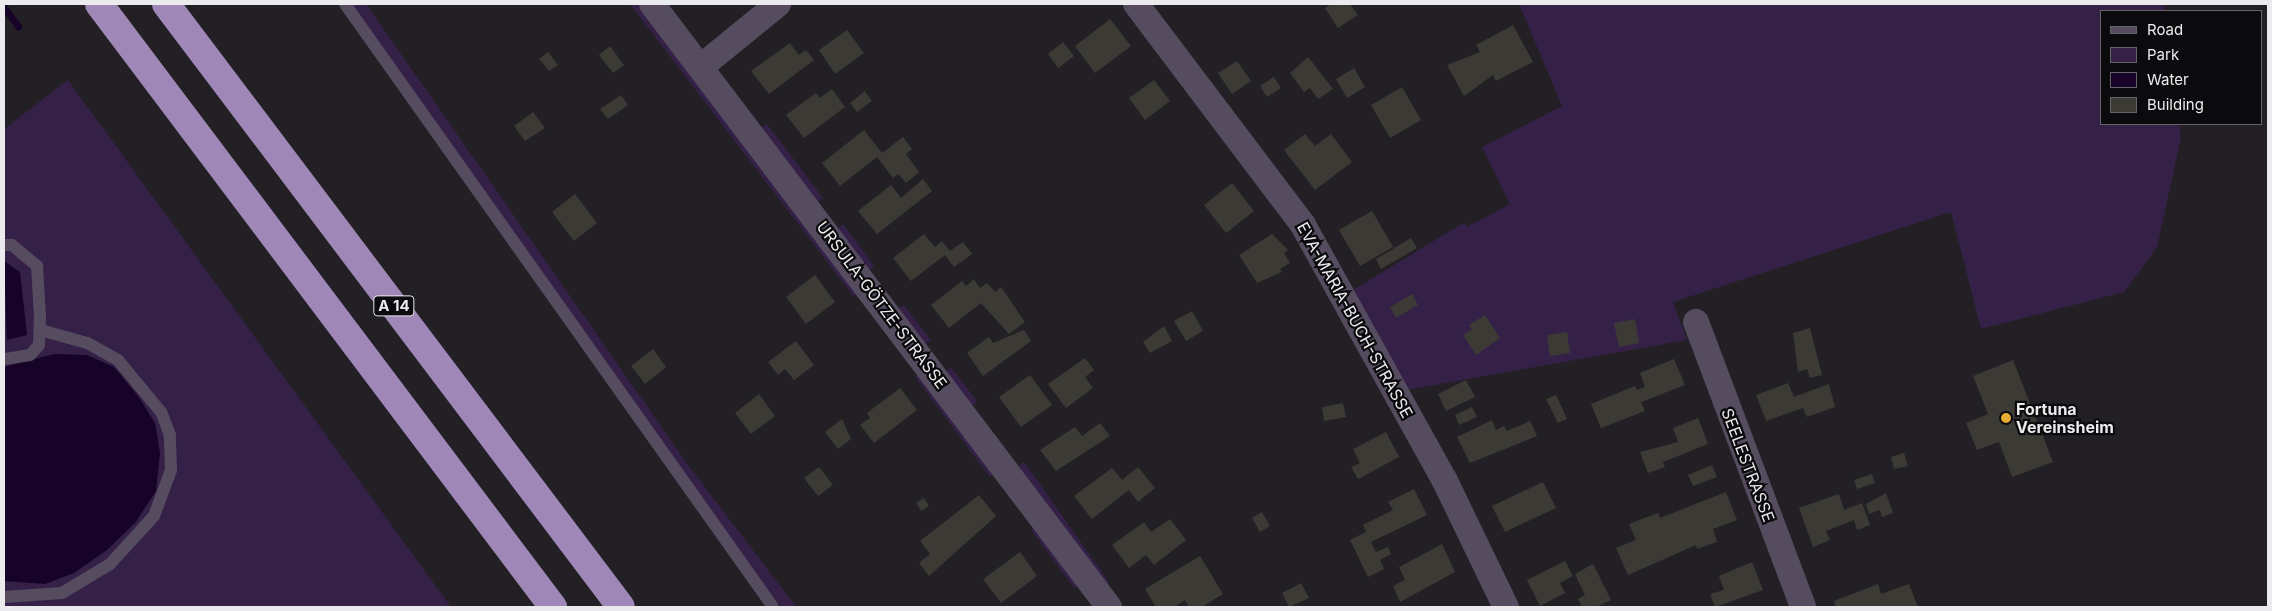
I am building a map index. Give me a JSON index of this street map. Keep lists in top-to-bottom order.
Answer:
{
  "streets": {
    "highway": ["A 14"],
    "street": ["URSULA-GÖTZE-STRASSE", "EVA-MARIA-BUCH-STRASSE", "SEELESTRASSE"]
  },
  "places": ["Fortuna Vereinsheim"],
  "legend": [
    "Road",
    "Park",
    "Water",
    "Building"
  ]
}
